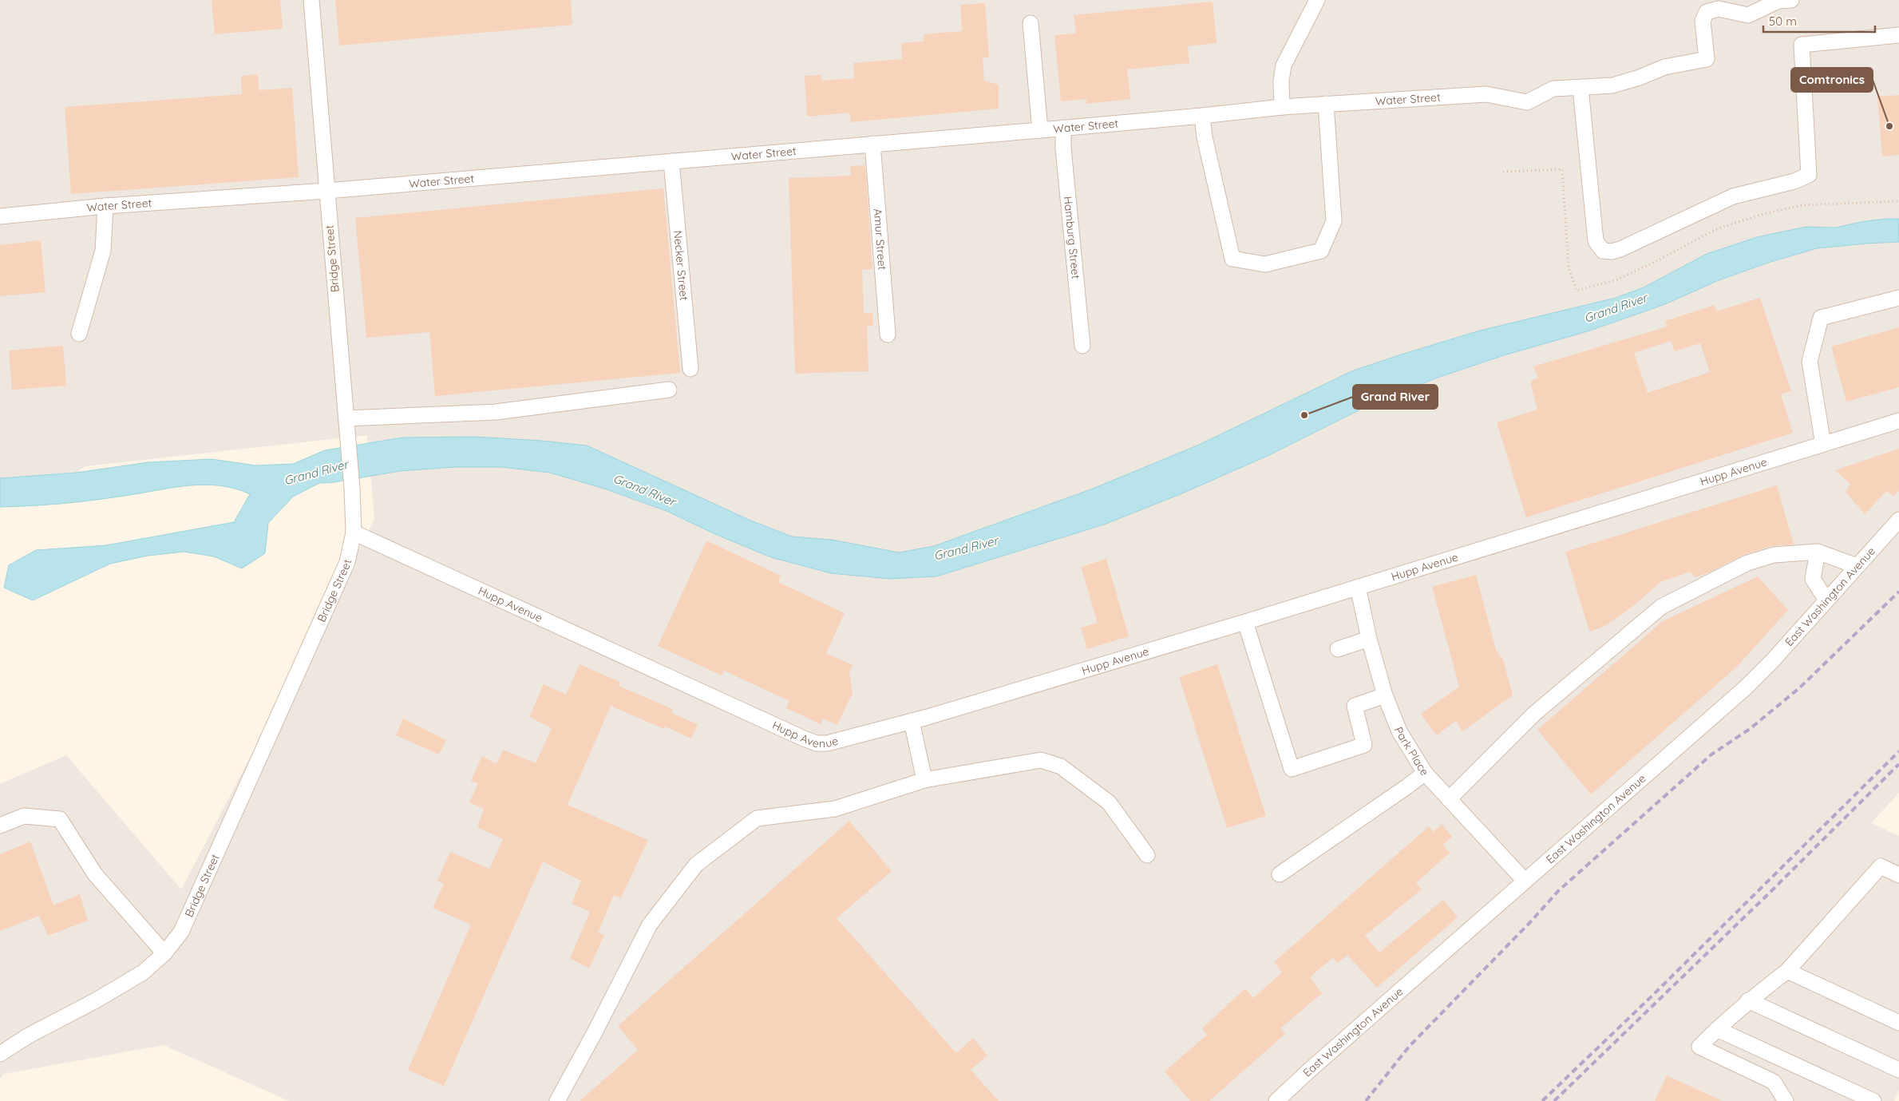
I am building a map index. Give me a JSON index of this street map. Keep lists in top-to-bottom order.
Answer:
{
  "streets": {
    "street": [
      "Water Street",
      "Hamburg Street",
      "Amur Street",
      "Bridge Street",
      "Necker Street",
      "Hupp Avenue",
      "East Washington Avenue",
      "Park Place"
    ]
  },
  "crossings": [
    ["Water Street", "Hamburg Street"],
    ["Water Street", "Amur Street"],
    ["Water Street", "Bridge Street"],
    ["Water Street", "Necker Street"],
    ["Bridge Street", "Hupp Avenue"],
    ["Hupp Avenue", "Park Place"],
    ["East Washington Avenue", "Park Place"]
  ],
  "water": ["Grand River"],
  "places": ["Comtronics", "Grand River"],
  "scale_bar": "50 m"
}
